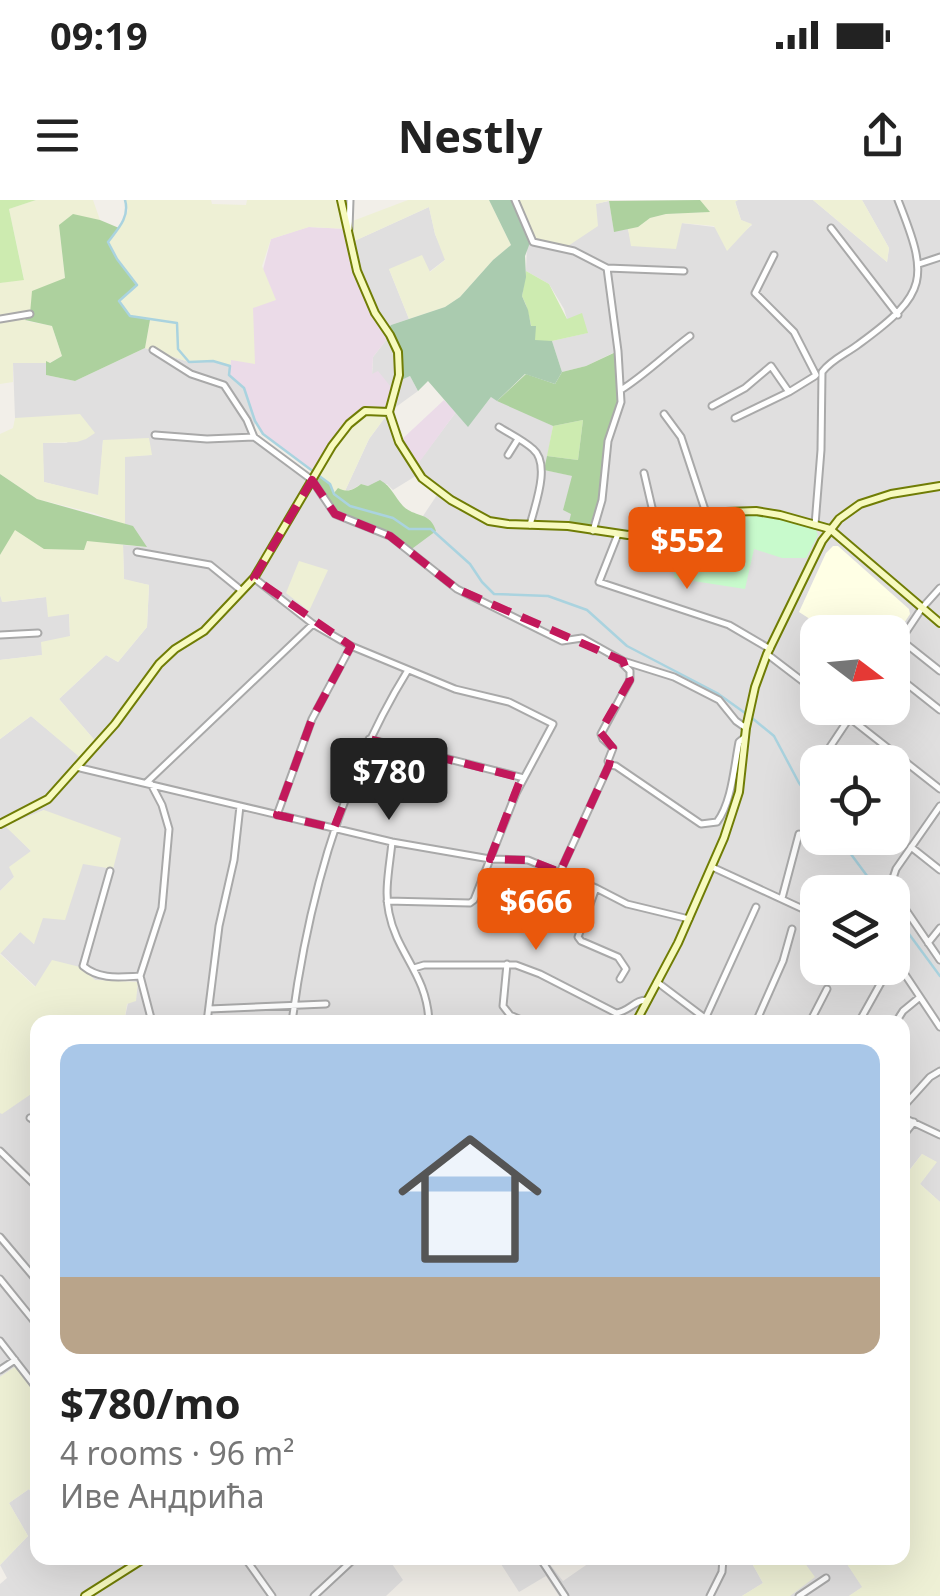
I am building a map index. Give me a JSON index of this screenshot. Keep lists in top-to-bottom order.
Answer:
{
  "north": "right",
  "page": {
    "status": "09:19",
    "header": "Nestly",
    "price": ["$552", "$780", "$666"],
    "list": [
      {
        "name": "$780/mo",
        "note": "4 rooms · 96 m² · Иве Андрића"
      }
    ]
  }
}
